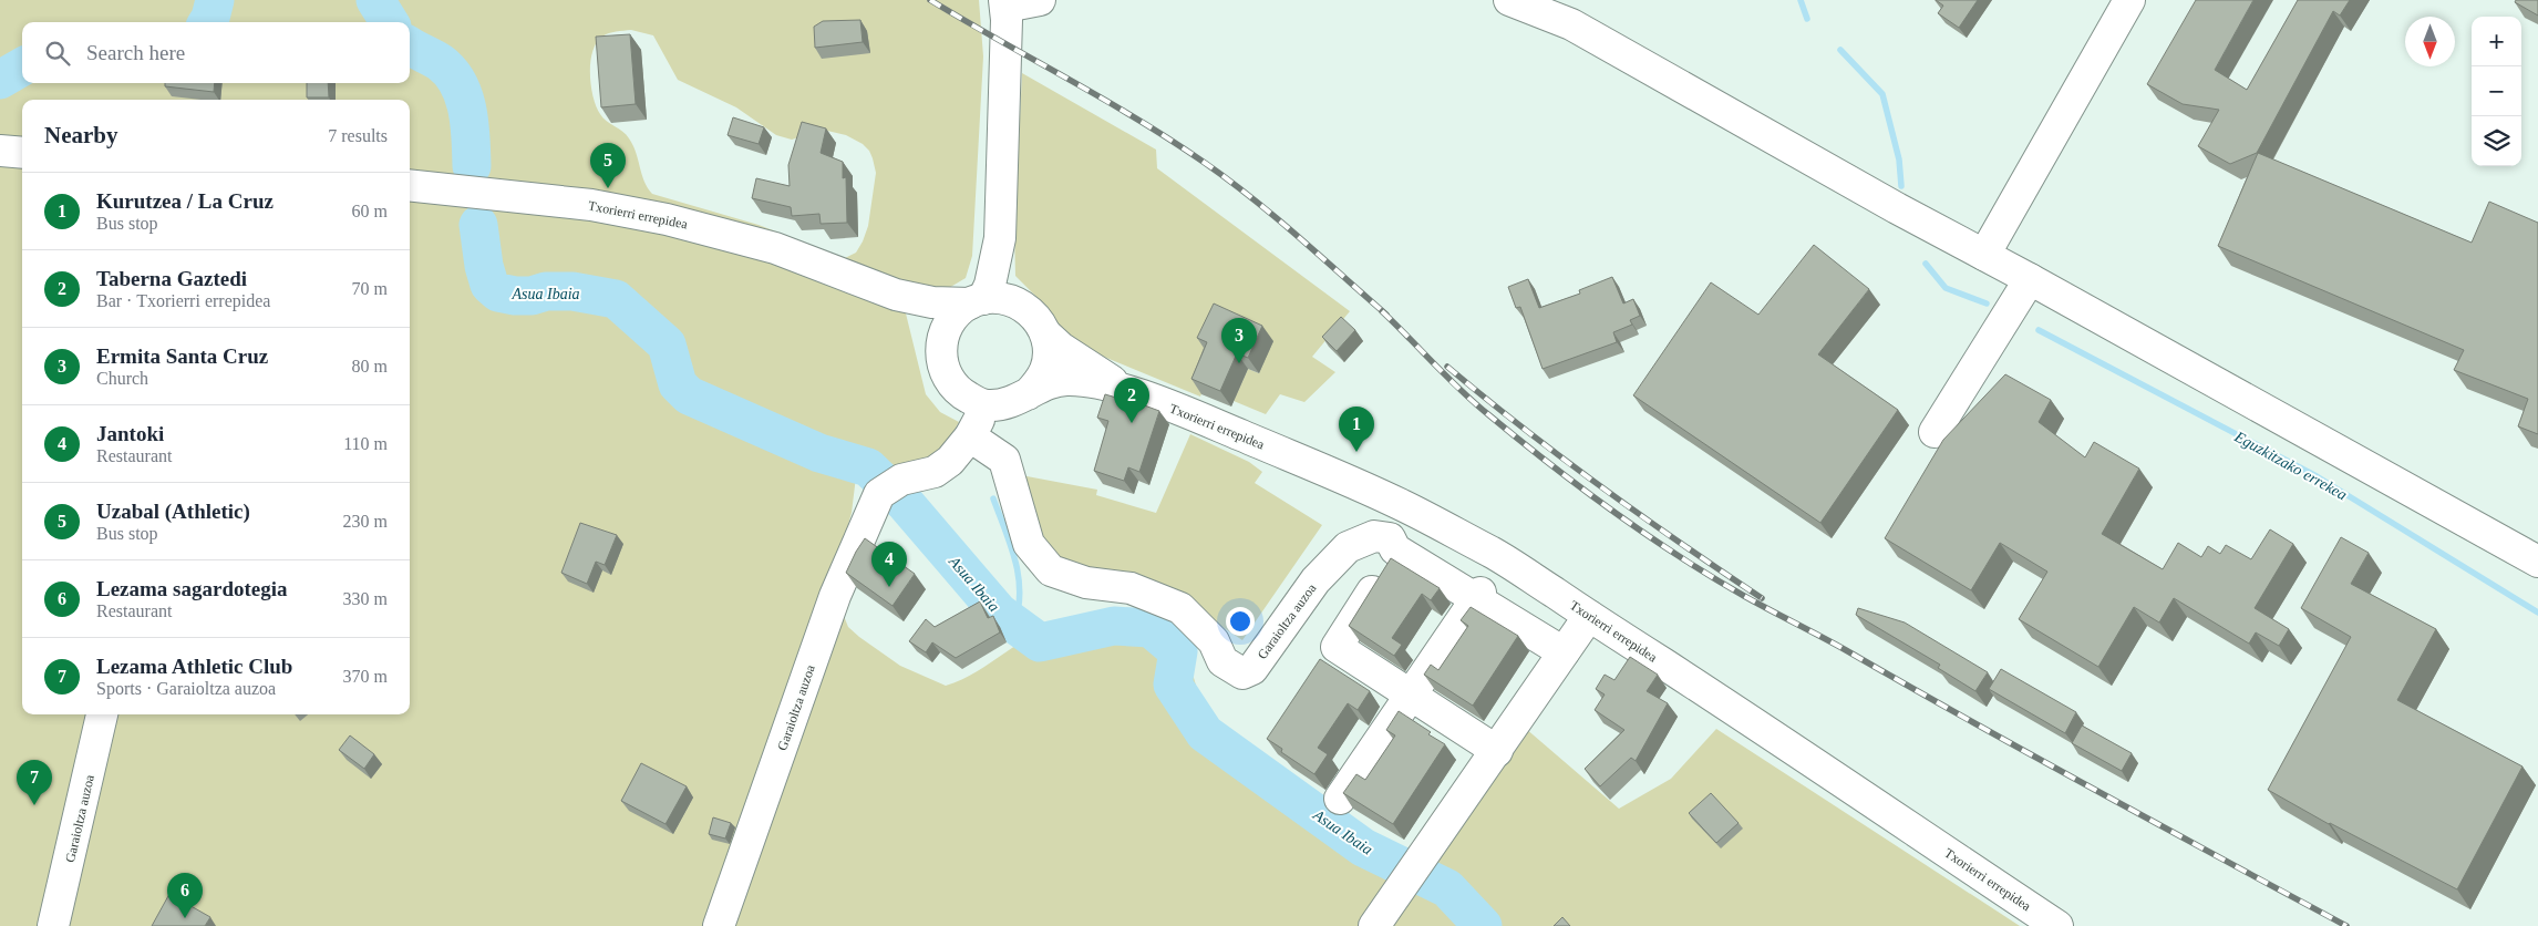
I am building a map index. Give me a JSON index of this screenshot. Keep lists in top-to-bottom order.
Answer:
{
  "streets": {
    "street": ["Txorierri errepidea", "Garaioltza auzoa"]
  },
  "water": ["Asua Ibaia", "Eguzkitzako errekea"],
  "north": "bottom",
  "page": {
    "map_buttons": ["+", "−"],
    "search": "Search here",
    "heading": ["Nearby", "7 results"],
    "pins": [
      "5",
      "3",
      "2",
      "1",
      "4",
      "7",
      "6"
    ],
    "list": [
      {
        "mark": "1",
        "name": "Kurutzea / La Cruz",
        "note": "Bus stop",
        "value": "60 m"
      },
      {
        "mark": "2",
        "name": "Taberna Gaztedi",
        "note": "Bar · Txorierri errepidea",
        "value": "70 m"
      },
      {
        "mark": "3",
        "name": "Ermita Santa Cruz",
        "note": "Church",
        "value": "80 m"
      },
      {
        "mark": "4",
        "name": "Jantoki",
        "note": "Restaurant",
        "value": "110 m"
      },
      {
        "mark": "5",
        "name": "Uzabal (Athletic)",
        "note": "Bus stop",
        "value": "230 m"
      },
      {
        "mark": "6",
        "name": "Lezama sagardotegia",
        "note": "Restaurant",
        "value": "330 m"
      },
      {
        "mark": "7",
        "name": "Lezama Athletic Club",
        "note": "Sports · Garaioltza auzoa",
        "value": "370 m"
      }
    ]
  }
}
